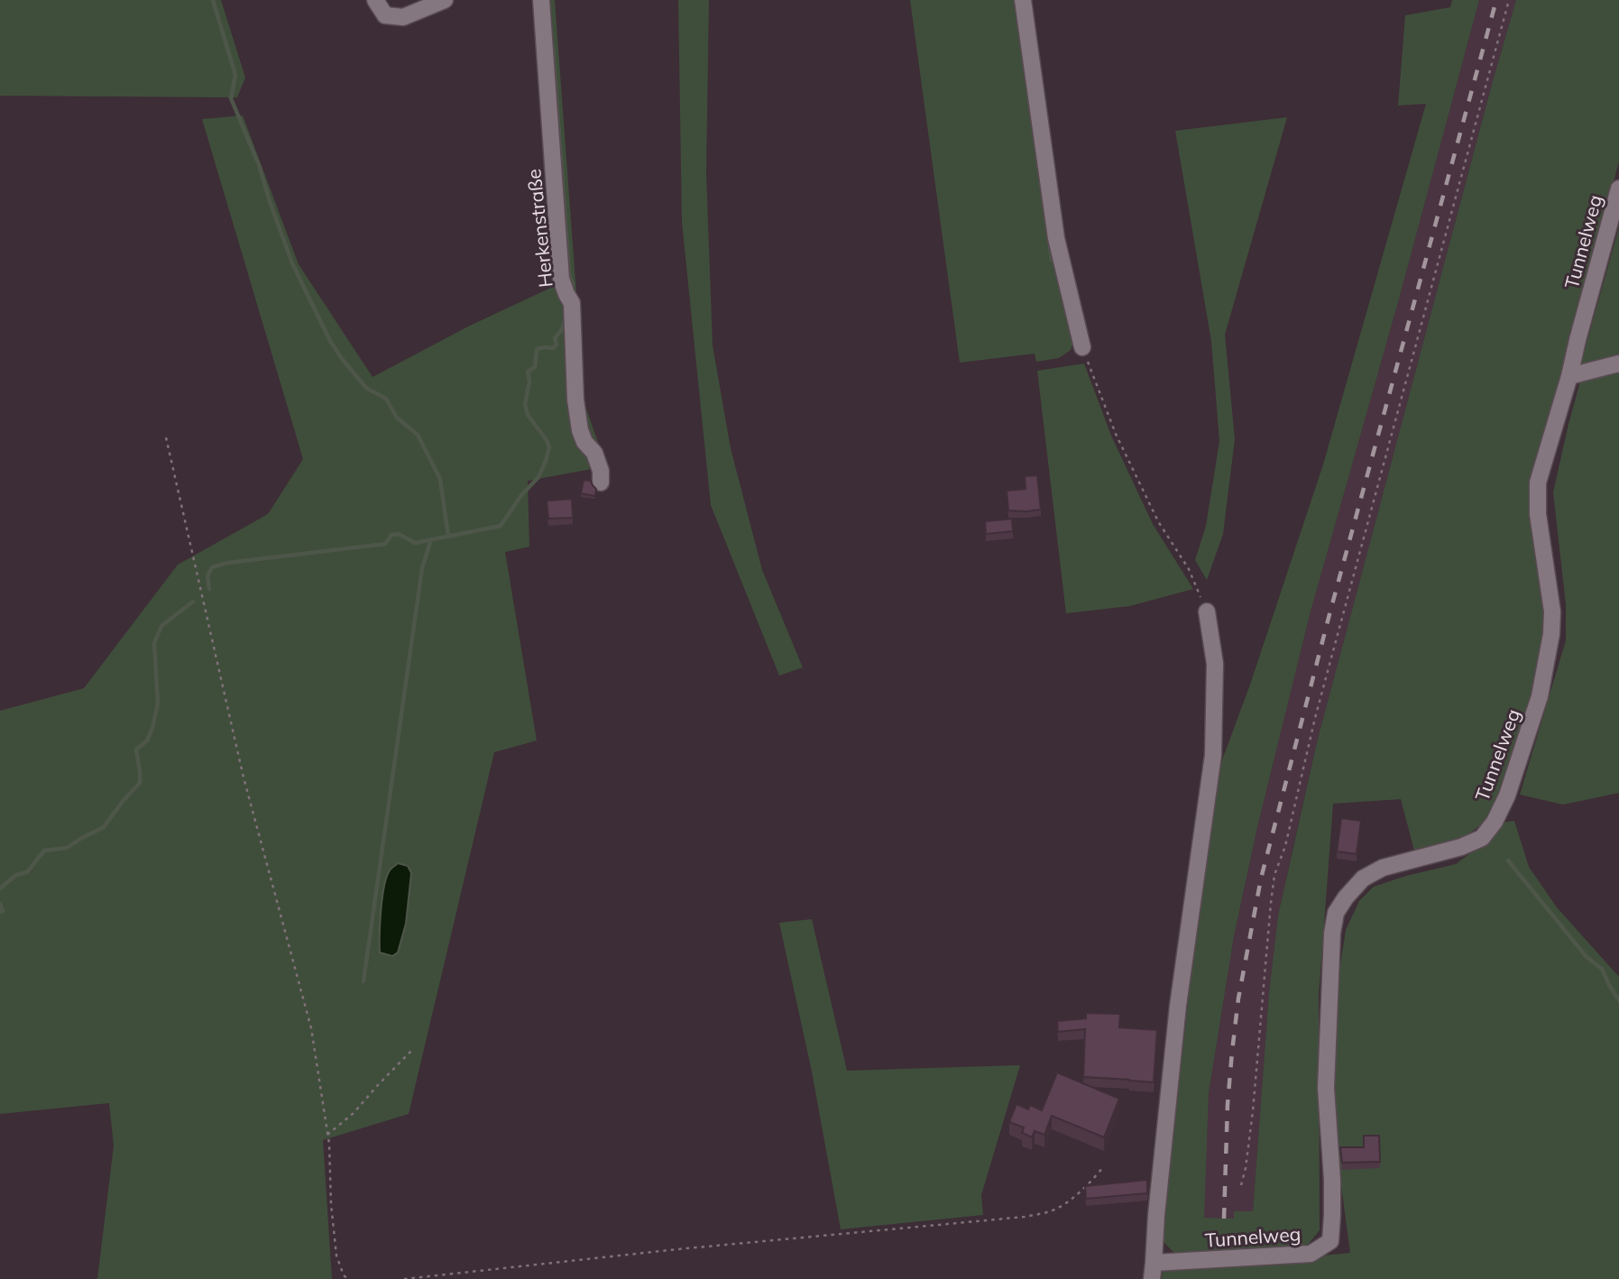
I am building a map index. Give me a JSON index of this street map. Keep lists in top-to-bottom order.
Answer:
{
  "streets": {
    "street": ["Herkenstraße", "Tunnelweg"]
  }
}
